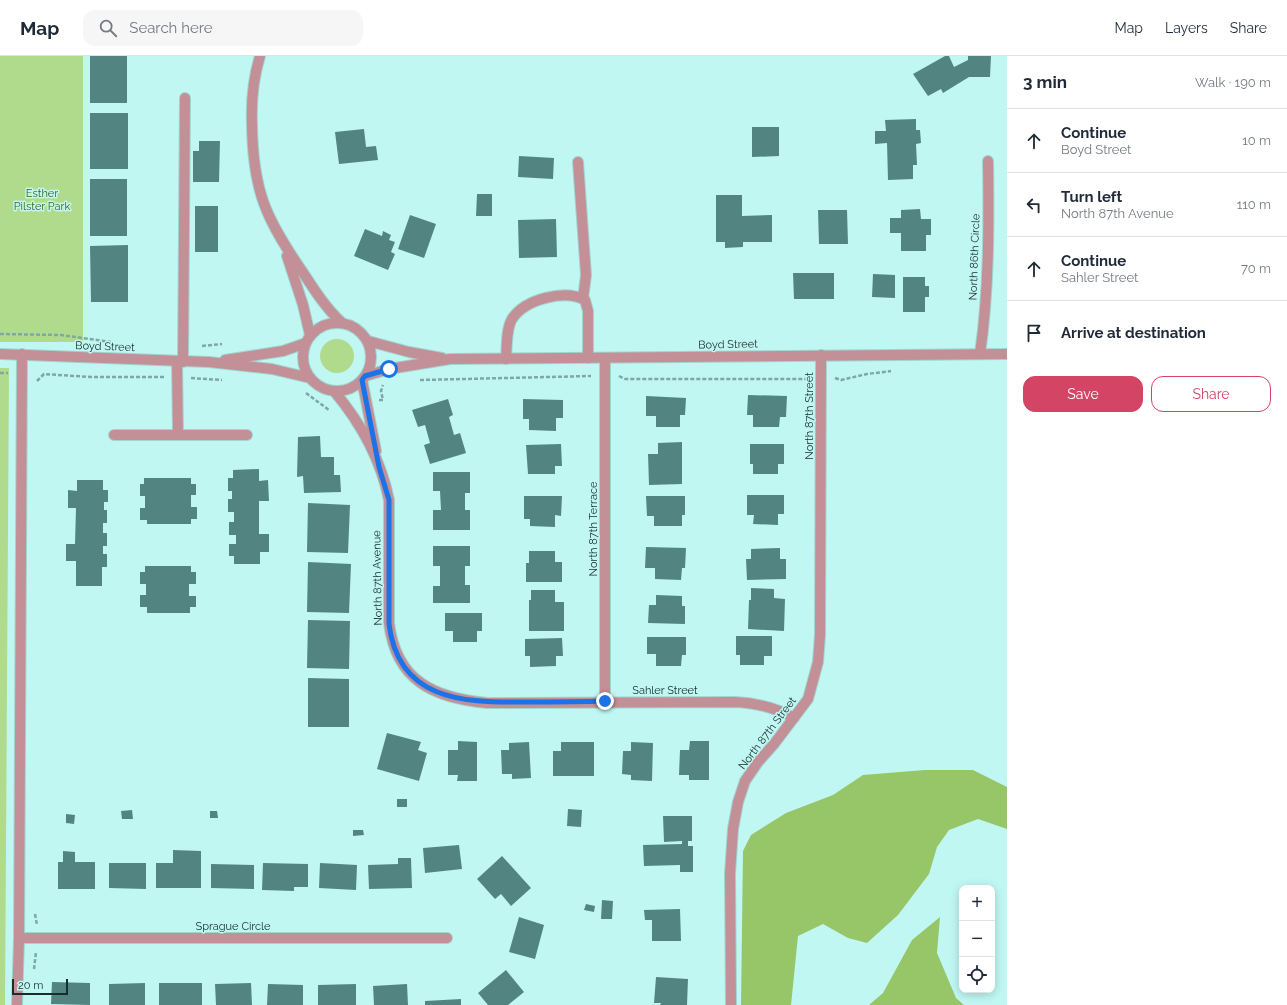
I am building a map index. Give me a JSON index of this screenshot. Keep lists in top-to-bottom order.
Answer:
{
  "streets": {
    "street": [
      "North 86th Circle",
      "Boyd Street",
      "North 87th Street",
      "North 87th Terrace",
      "North 87th Avenue",
      "Sahler Street",
      "Sprague Circle"
    ]
  },
  "crossings": [
    ["North 86th Circle", "Boyd Street"],
    ["Boyd Street", "North 87th Street"],
    ["Boyd Street", "North 87th Terrace"],
    ["Boyd Street", "North 87th Avenue"],
    ["North 87th Street", "Sahler Street"],
    ["North 87th Terrace", "Sahler Street"],
    ["North 87th Avenue", "Sahler Street"]
  ],
  "parks": ["Esther Pilster Park"],
  "scale_bar": "20 m",
  "page": {
    "header": "Map",
    "search": "Search here",
    "nav": ["Map", "Layers", "Share"],
    "heading": ["3 min", "Walk · 190 m"],
    "list": [
      ["Continue", "Boyd Street", "10 m"],
      ["Turn left", "North 87th Avenue", "110 m"],
      ["Continue", "Sahler Street", "70 m"],
      "Arrive at destination"
    ],
    "buttons": ["Save", "Share"],
    "map_buttons": ["+", "−"],
    "scale": "20 m"
  }
}
